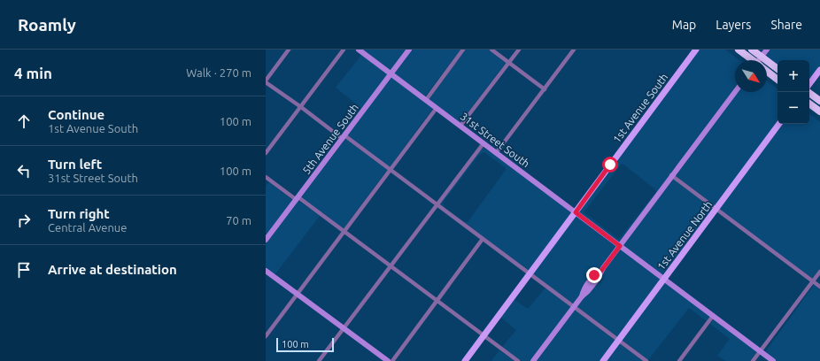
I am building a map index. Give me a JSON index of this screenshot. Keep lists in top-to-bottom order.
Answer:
{
  "streets": {
    "main road": ["1st Avenue South", "1st Avenue North"],
    "street": ["5th Avenue South", "31st Street South"]
  },
  "crossings": [
    ["1st Avenue South", "31st Street South"],
    ["5th Avenue South", "31st Street South"],
    ["31st Street South", "1st Avenue North"]
  ],
  "scale_bar": "100 m",
  "north": "bottom right",
  "page": {
    "header": "Roamly",
    "nav": ["Map", "Layers", "Share"],
    "heading": ["4 min", "Walk · 270 m"],
    "map_buttons": ["+", "−"],
    "list": [
      ["Continue", "1st Avenue South", "100 m"],
      ["Turn left", "31st Street South", "100 m"],
      ["Turn right", "Central Avenue", "70 m"],
      "Arrive at destination"
    ],
    "scale": "100 m"
  }
}
